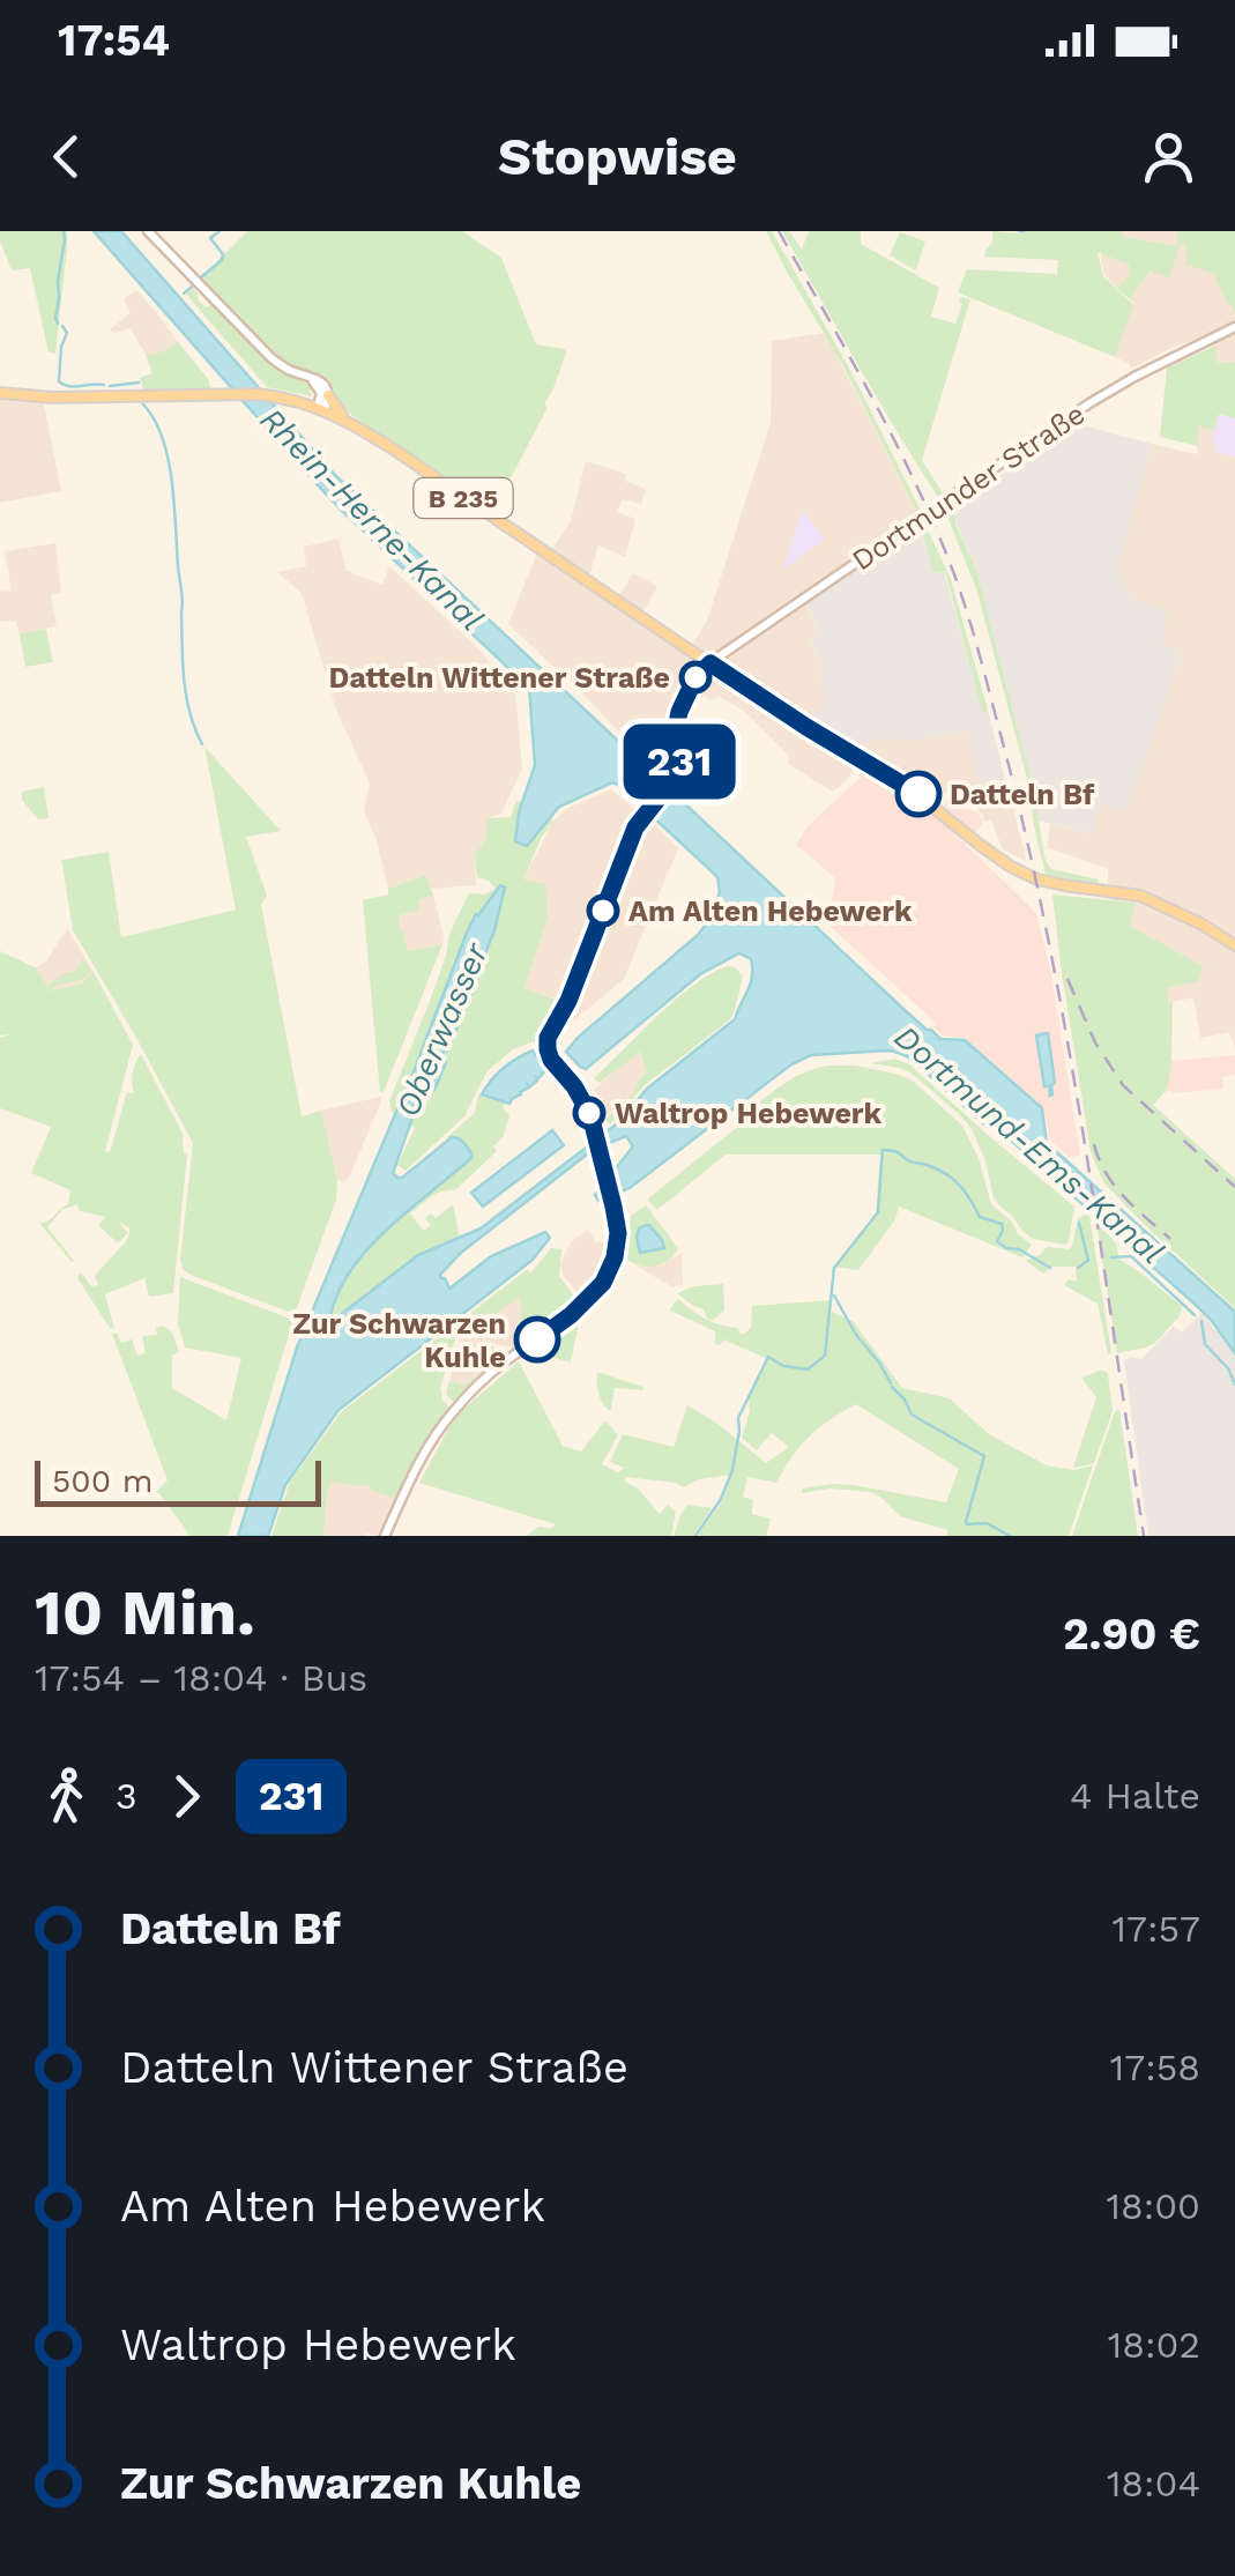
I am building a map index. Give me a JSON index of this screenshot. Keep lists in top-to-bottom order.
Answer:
{
  "streets": {
    "main road": ["Dortmunder Straße", "B 235"]
  },
  "crossings": [
    ["Dortmunder Straße", "B 235"]
  ],
  "water": ["Rhein-Herne-Kanal", "Oberwasser", "Dortmund-Ems-Kanal"],
  "places": [
    "Datteln Wittener Straße",
    "Datteln Bf",
    "Am Alten Hebewerk",
    "Waltrop Hebewerk",
    "Zur Schwarzen Kuhle"
  ],
  "lines": ["bus line 231"],
  "scale_bar": "500 m",
  "page": {
    "status": "17:54",
    "header": "Stopwise",
    "on_map": "231",
    "scale": "500 m",
    "heading": ["10 Min.", "17:54 – 18:04 · Bus", "2.90 €"],
    "legs": ["3", "231", "4 Halte"],
    "list": [
      {
        "name": "Datteln Bf",
        "value": "17:57"
      },
      {
        "name": "Datteln Wittener Straße",
        "value": "17:58"
      },
      {
        "name": "Am Alten Hebewerk",
        "value": "18:00"
      },
      {
        "name": "Waltrop Hebewerk",
        "value": "18:02"
      },
      {
        "name": "Zur Schwarzen Kuhle",
        "value": "18:04"
      }
    ]
  }
}
